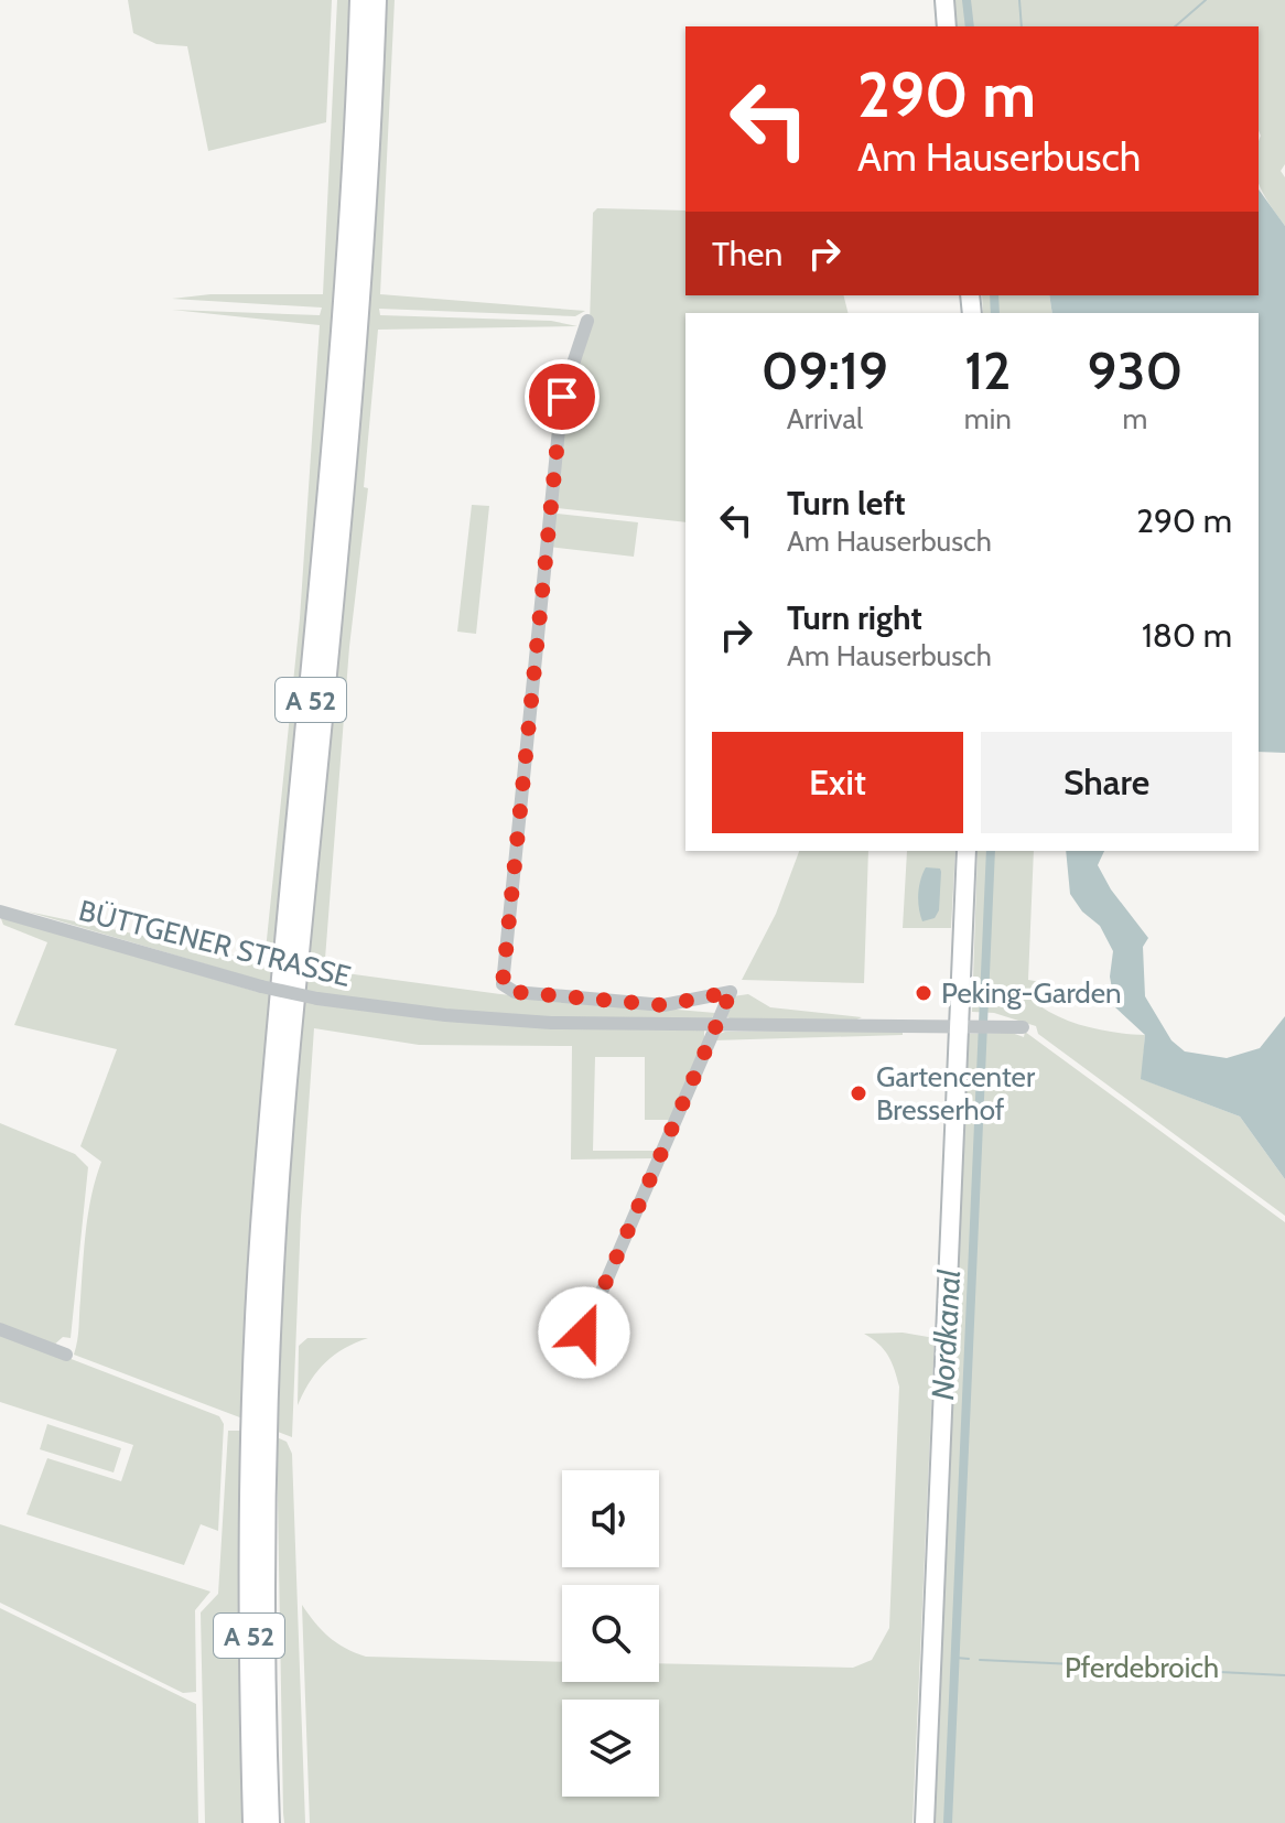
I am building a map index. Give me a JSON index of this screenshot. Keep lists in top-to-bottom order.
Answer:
{
  "streets": {
    "highway": ["A 52"],
    "street": ["BÜTTGENER STRASSE"]
  },
  "water": ["Nordkanal"],
  "parks": ["Pferdebroich"],
  "places": ["Peking-Garden", "Gartencenter Bresserhof"],
  "page": {
    "turn": ["290 m", "Am Hauserbusch"],
    "then": "Then",
    "eta": [
      "09:19",
      "Arrival",
      "12",
      "min",
      "930",
      "m"
    ],
    "list": [
      {
        "name": "Turn left",
        "note": "Am Hauserbusch",
        "value": "290 m"
      },
      {
        "name": "Turn right",
        "note": "Am Hauserbusch",
        "value": "180 m"
      }
    ],
    "buttons": ["Exit", "Share"]
  }
}
